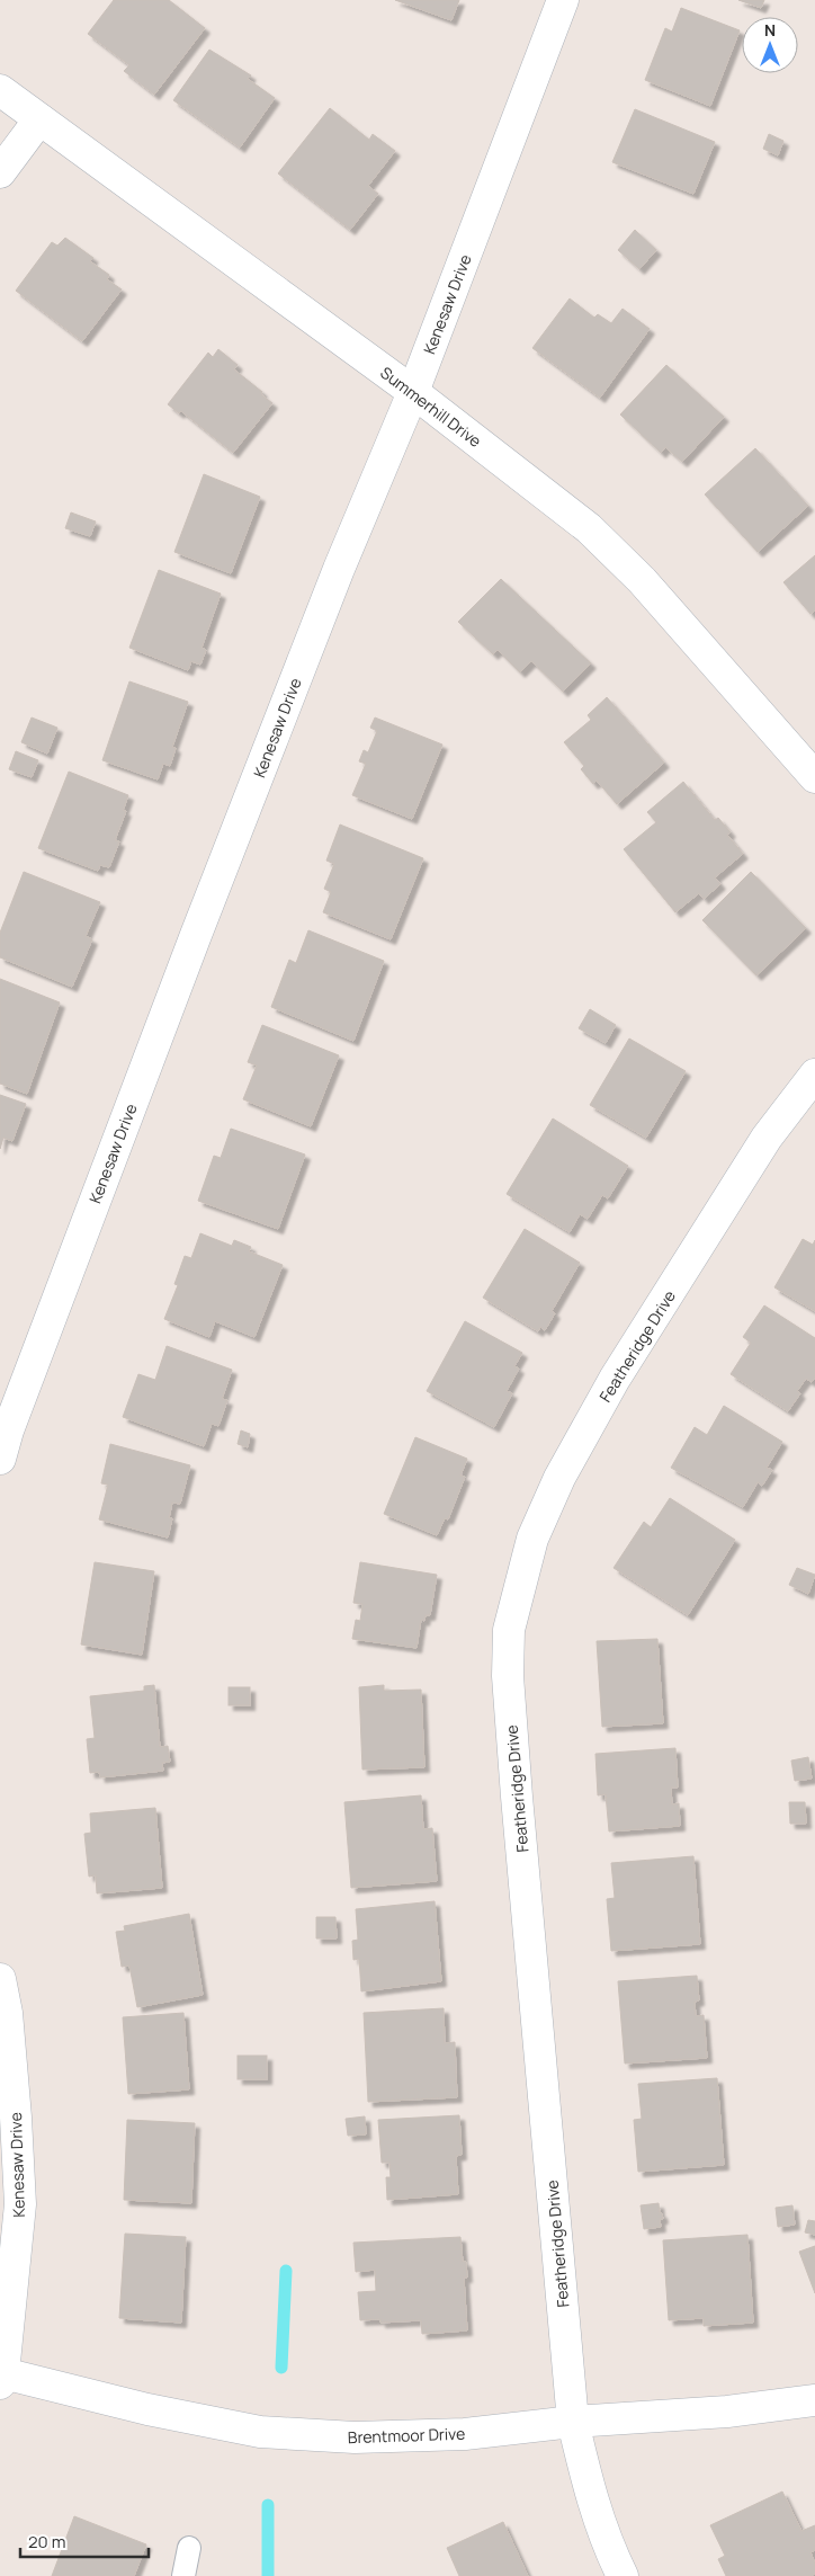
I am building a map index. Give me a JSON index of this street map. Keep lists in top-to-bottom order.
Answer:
{
  "streets": {
    "street": [
      "Kenesaw Drive",
      "Summerhill Drive",
      "Featheridge Drive",
      "Brentmoor Drive"
    ]
  },
  "crossings": [
    ["Kenesaw Drive", "Summerhill Drive"],
    ["Kenesaw Drive", "Brentmoor Drive"],
    ["Featheridge Drive", "Brentmoor Drive"]
  ],
  "scale_bar": "20 m",
  "north": "top"
}
